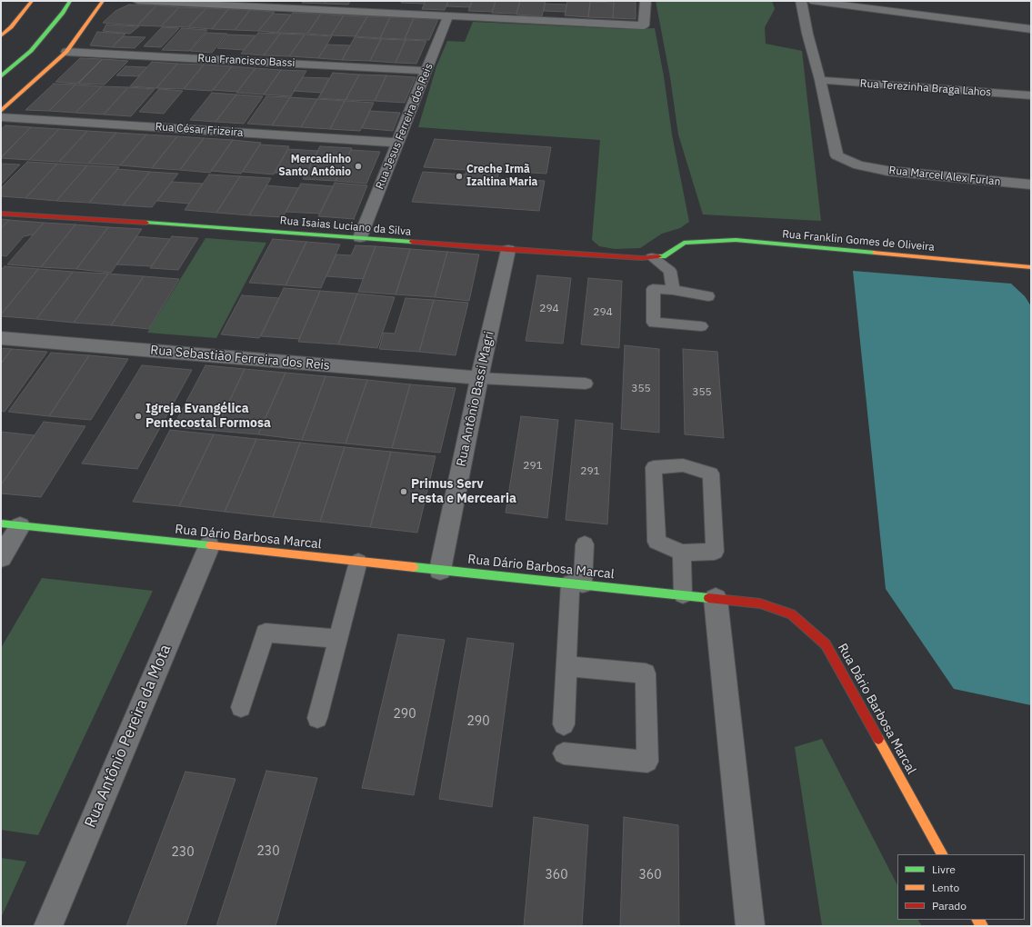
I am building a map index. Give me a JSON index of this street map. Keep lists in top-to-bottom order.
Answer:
{
  "streets": {
    "street": [
      "Rua Francisco Bassi",
      "Rua Terezinha Braga Lahos",
      "Rua Jesus Ferreira dos Reis",
      "Rua César Frizeira",
      "Rua Marcel Alex Furlan",
      "Rua Isaias Luciano da Silva",
      "Rua Franklin Gomes de Oliveira",
      "Rua Sebastião Ferreira dos Reis",
      "Rua Antônio Bassi Magri",
      "Rua Dário Barbosa Marcal",
      "Rua Antônio Pereira da Mota"
    ]
  },
  "crossings": [
    ["Rua Francisco Bassi", "Rua Jesus Ferreira dos Reis"],
    ["Rua Terezinha Braga Lahos", "Rua Marcel Alex Furlan"],
    ["Rua Jesus Ferreira dos Reis", "Rua César Frizeira"],
    ["Rua Jesus Ferreira dos Reis", "Rua Isaias Luciano da Silva"],
    ["Rua Isaias Luciano da Silva", "Rua Franklin Gomes de Oliveira"],
    ["Rua Isaias Luciano da Silva", "Rua Antônio Bassi Magri"],
    ["Rua Sebastião Ferreira dos Reis", "Rua Antônio Bassi Magri"],
    ["Rua Antônio Bassi Magri", "Rua Dário Barbosa Marcal"],
    ["Rua Dário Barbosa Marcal", "Rua Antônio Pereira da Mota"]
  ],
  "places": [
    "Mercadinho Santo Antônio",
    "Creche Irmã Izaltina Maria",
    "Igreja Evangélica Pentecostal Formosa",
    "Primus Serv Festa e Mercearia"
  ],
  "house_numbers": [
    "294",
    "294",
    "355",
    "355",
    "291",
    "291",
    "290",
    "290",
    "230",
    "230",
    "360",
    "360"
  ],
  "legend": ["Livre", "Lento", "Parado"]
}
